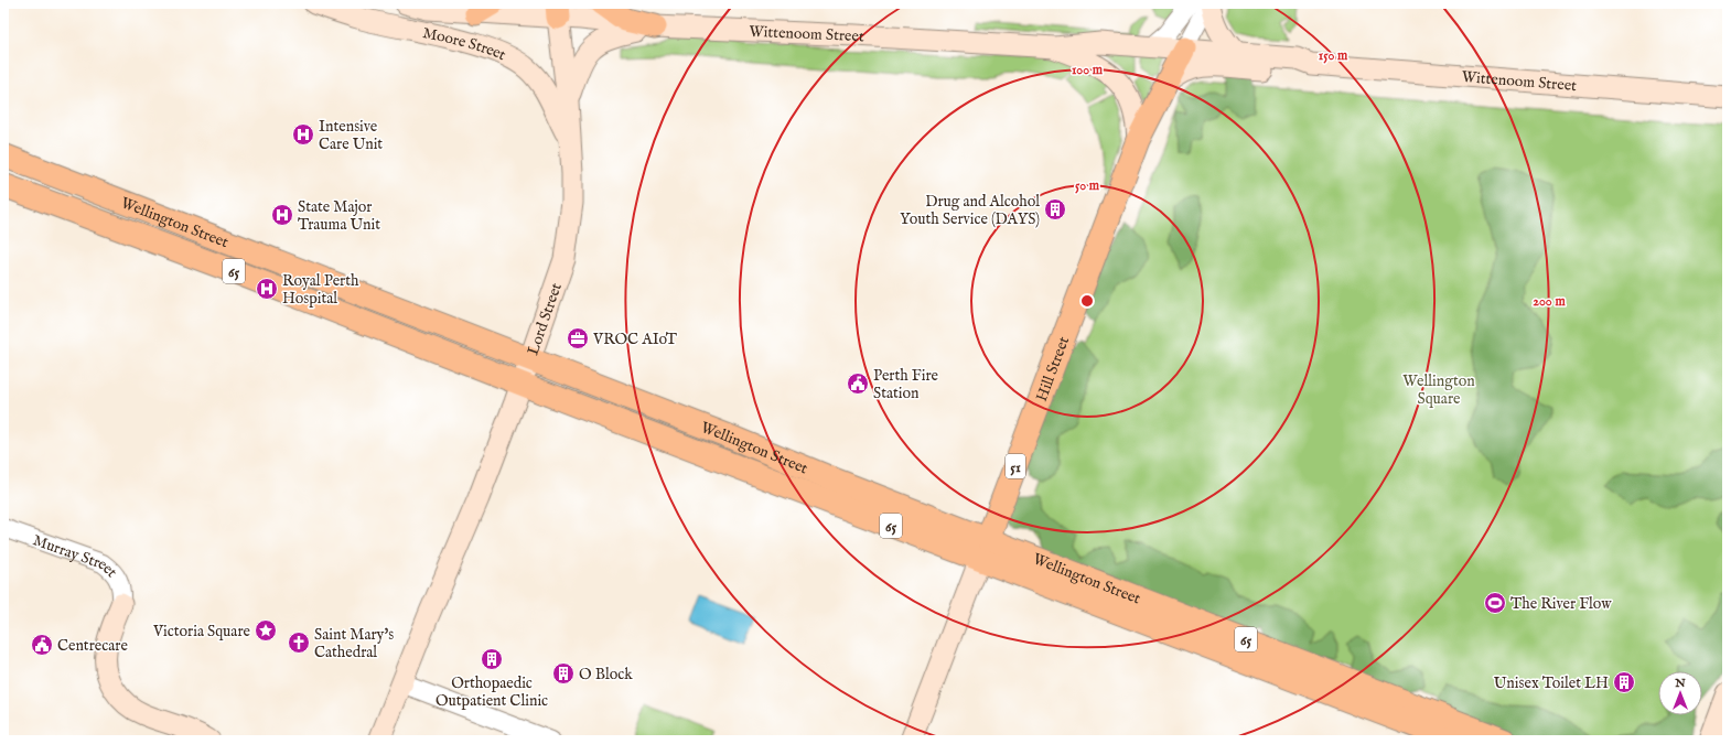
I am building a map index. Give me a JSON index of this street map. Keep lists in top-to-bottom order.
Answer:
{
  "streets": {
    "main road": [
      "Wittenoom Street",
      "Moore Street",
      "Wellington Street",
      "65",
      "Lord Street",
      "Hill Street",
      "51"
    ],
    "street": ["Murray Street"]
  },
  "crossings": [
    ["Wittenoom Street", "Moore Street"],
    ["Wittenoom Street", "Lord Street"],
    ["Wittenoom Street", "Hill Street"],
    ["Wittenoom Street", "51"],
    ["Moore Street", "Lord Street"],
    ["Wellington Street", "Lord Street"],
    ["Wellington Street", "Hill Street"]
  ],
  "parks": ["Wellington Square"],
  "places": {
    "hospital": ["Intensive Care Unit", "State Major Trauma Unit", "Royal Perth Hospital"],
    "building": [
      "Drug and Alcohol Youth Service (DAYS)",
      "Orthopaedic Outpatient Clinic",
      "O Block",
      "Unisex Toilet LH"
    ],
    "office": ["VROC AIoT"],
    "public building": ["Perth Fire Station", "Centrecare"],
    "sports": ["The River Flow"],
    "place": ["Victoria Square"],
    "church": ["Saint Mary's Cathedral"]
  },
  "north": "top",
  "rings": [
    "150 m",
    "100 m",
    "50 m",
    "200 m"
  ]
}
